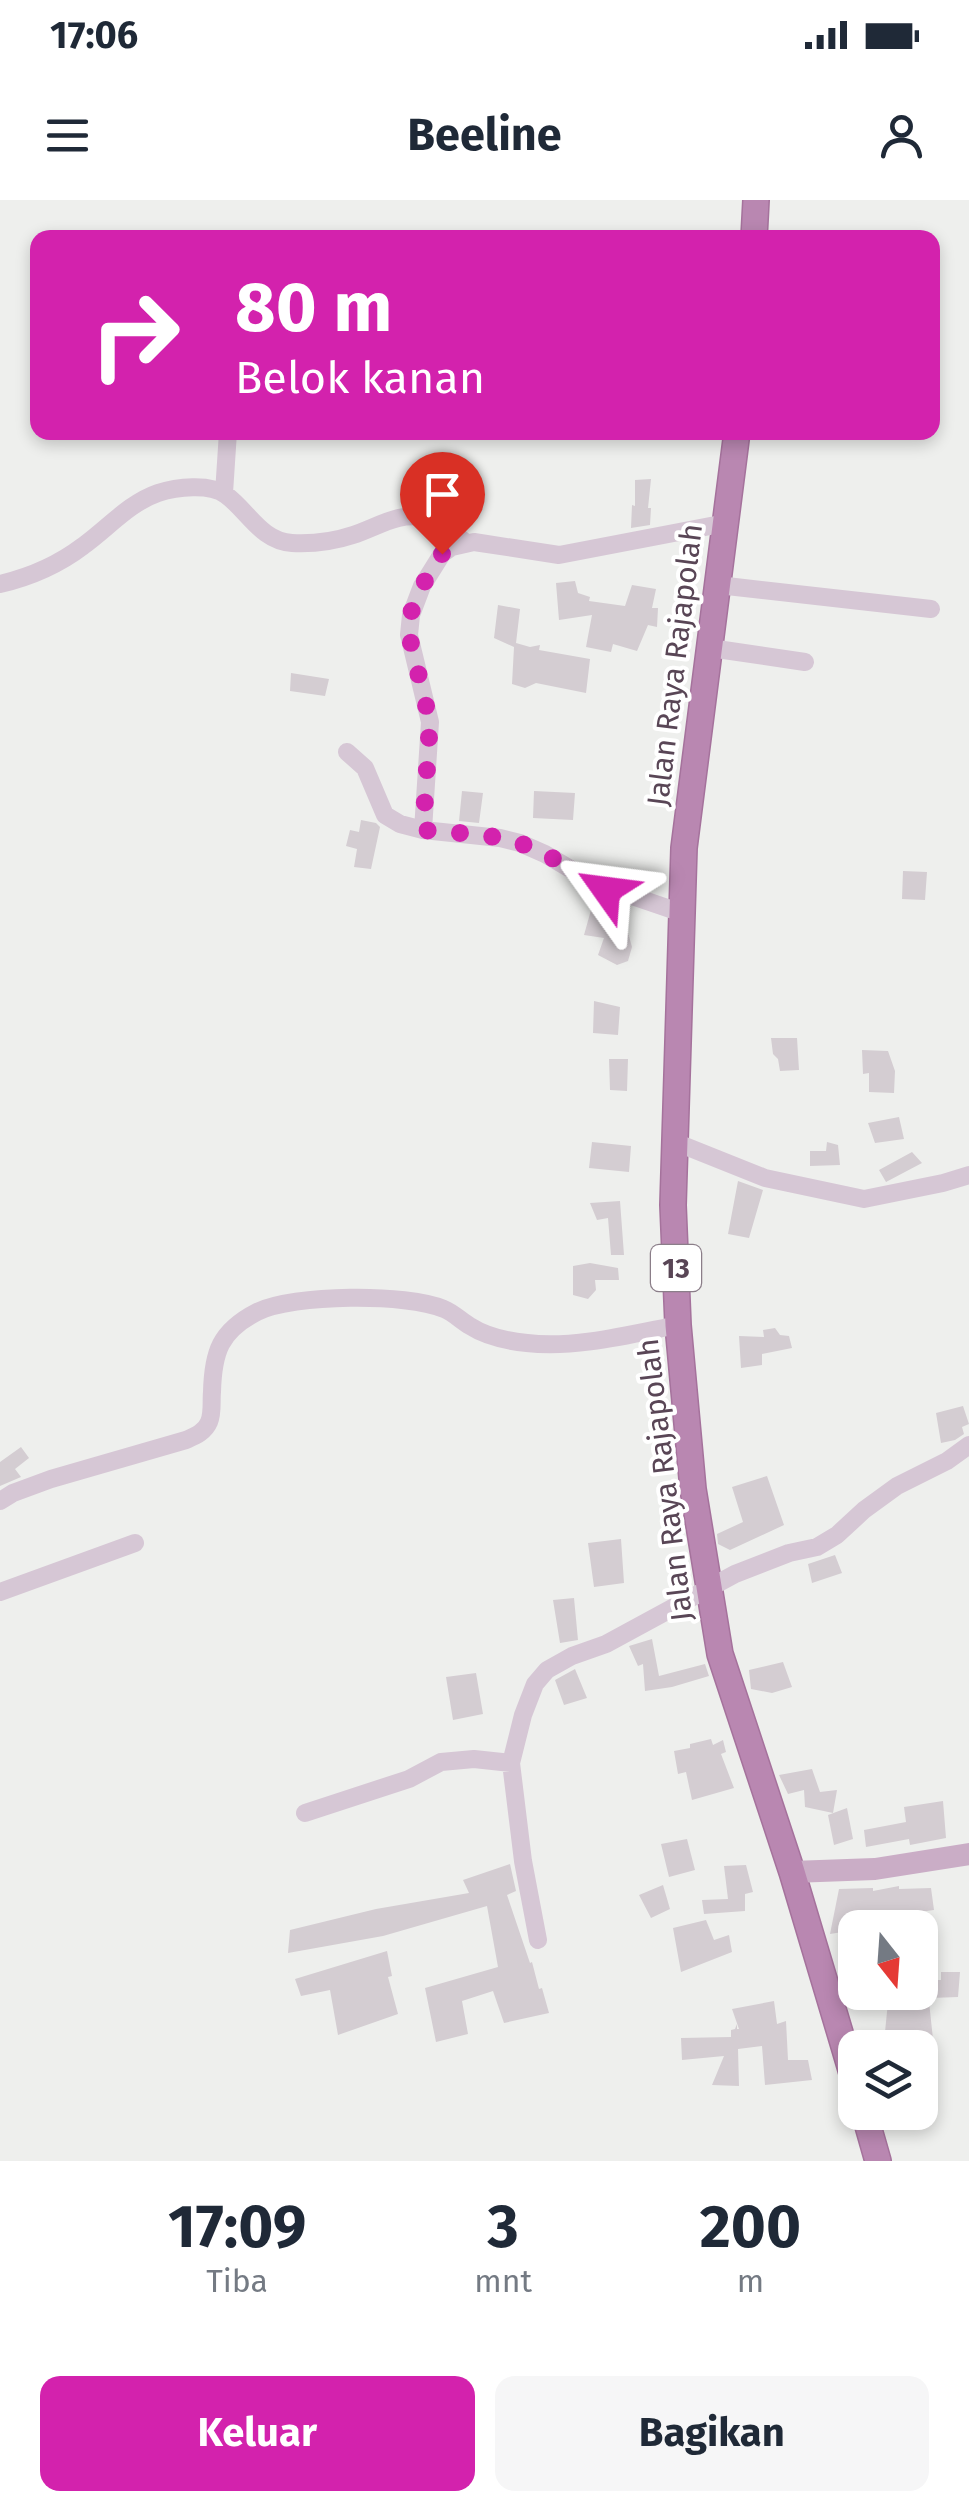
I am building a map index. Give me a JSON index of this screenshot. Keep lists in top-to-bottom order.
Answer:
{
  "streets": {
    "highway": ["Jalan Raya Rajapolah", "13"]
  },
  "north": "bottom",
  "page": {
    "status": "17:06",
    "header": "Beeline",
    "turn": ["80 m", "Belok kanan"],
    "eta": [
      "17:09",
      "Tiba",
      "3",
      "mnt",
      "200",
      "m"
    ],
    "buttons": ["Keluar", "Bagikan"]
  }
}
